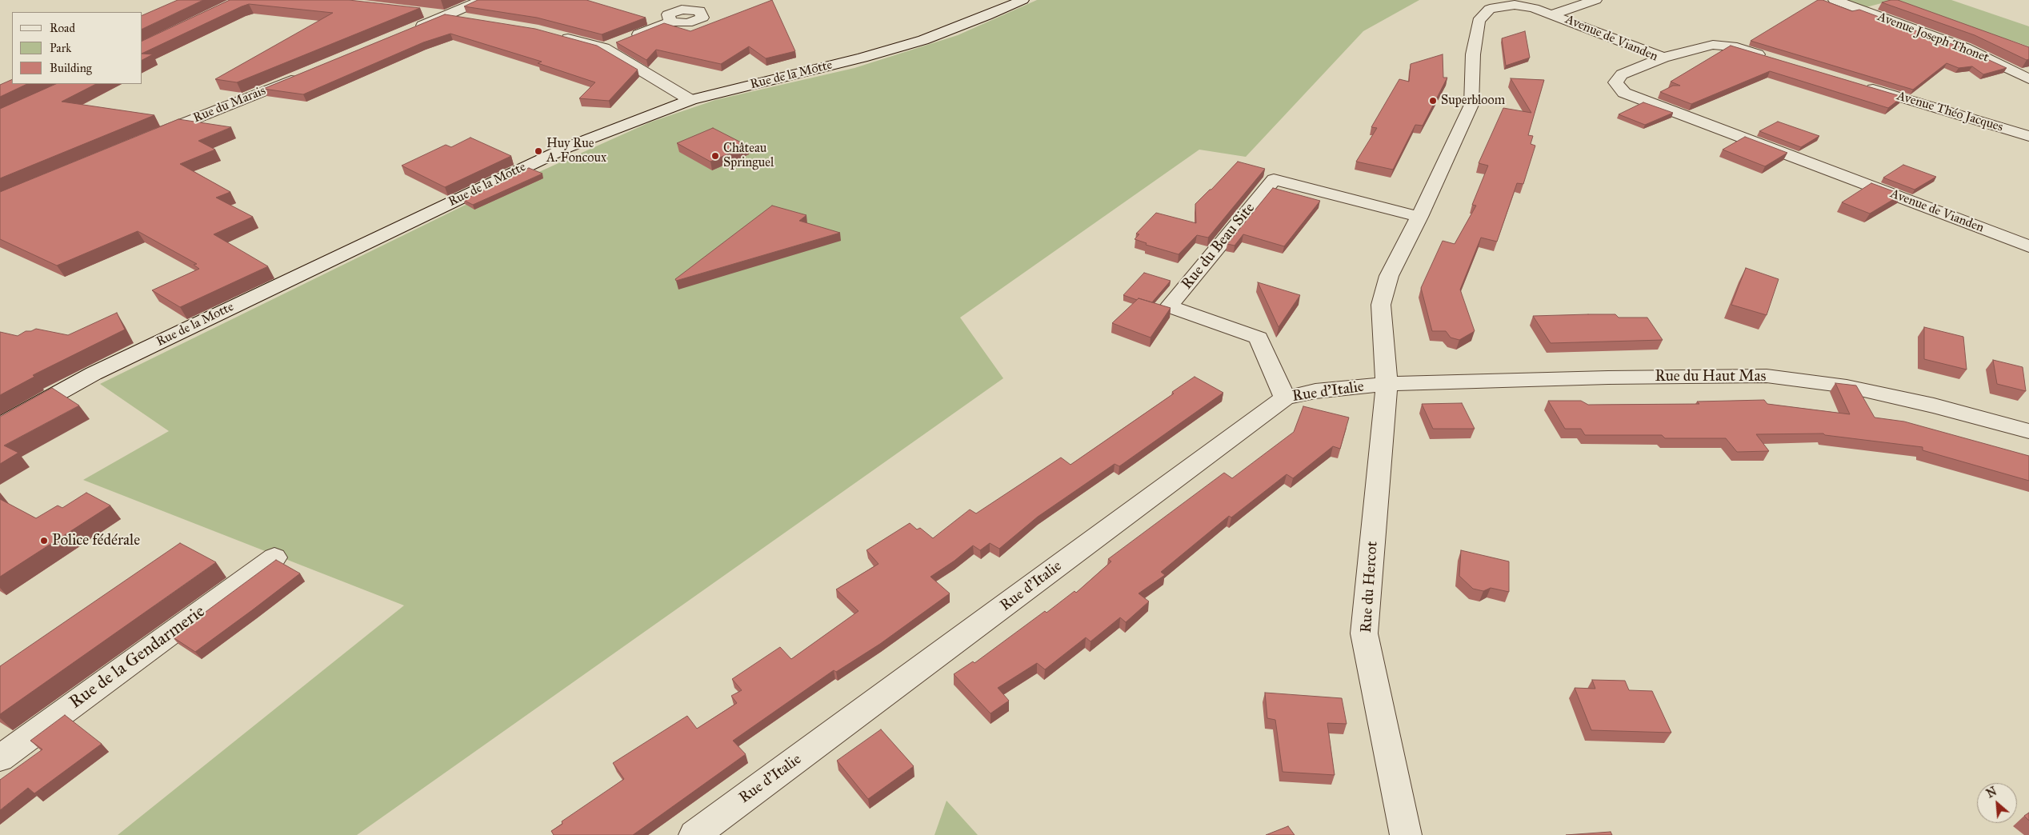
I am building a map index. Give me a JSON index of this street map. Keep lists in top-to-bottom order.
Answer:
{
  "streets": {
    "street": [
      "Avenue Joseph Thonet",
      "Avenue de Vianden",
      "Rue de la Motte",
      "Rue du Marais",
      "Avenue Théo Jacques",
      "Rue du Beau Site",
      "Rue du Haut Mas",
      "Rue d'Italie",
      "Rue du Hercot",
      "Rue de la Gendarmerie"
    ]
  },
  "crossings": [
    ["Avenue de Vianden", "Rue du Beau Site"],
    ["Avenue de Vianden", "Rue du Haut Mas"],
    ["Avenue de Vianden", "Rue d'Italie"],
    ["Avenue de Vianden", "Rue du Hercot"],
    ["Rue du Beau Site", "Rue d'Italie"],
    ["Rue du Haut Mas", "Rue d'Italie"],
    ["Rue du Haut Mas", "Rue du Hercot"],
    ["Rue d'Italie", "Rue du Hercot"]
  ],
  "places": [
    "Superbloom",
    "Huy Rue A. Foncoux",
    "Château Springuel",
    "Police fédérale"
  ],
  "legend": ["Road", "Park", "Building"],
  "north": "top left"
}
